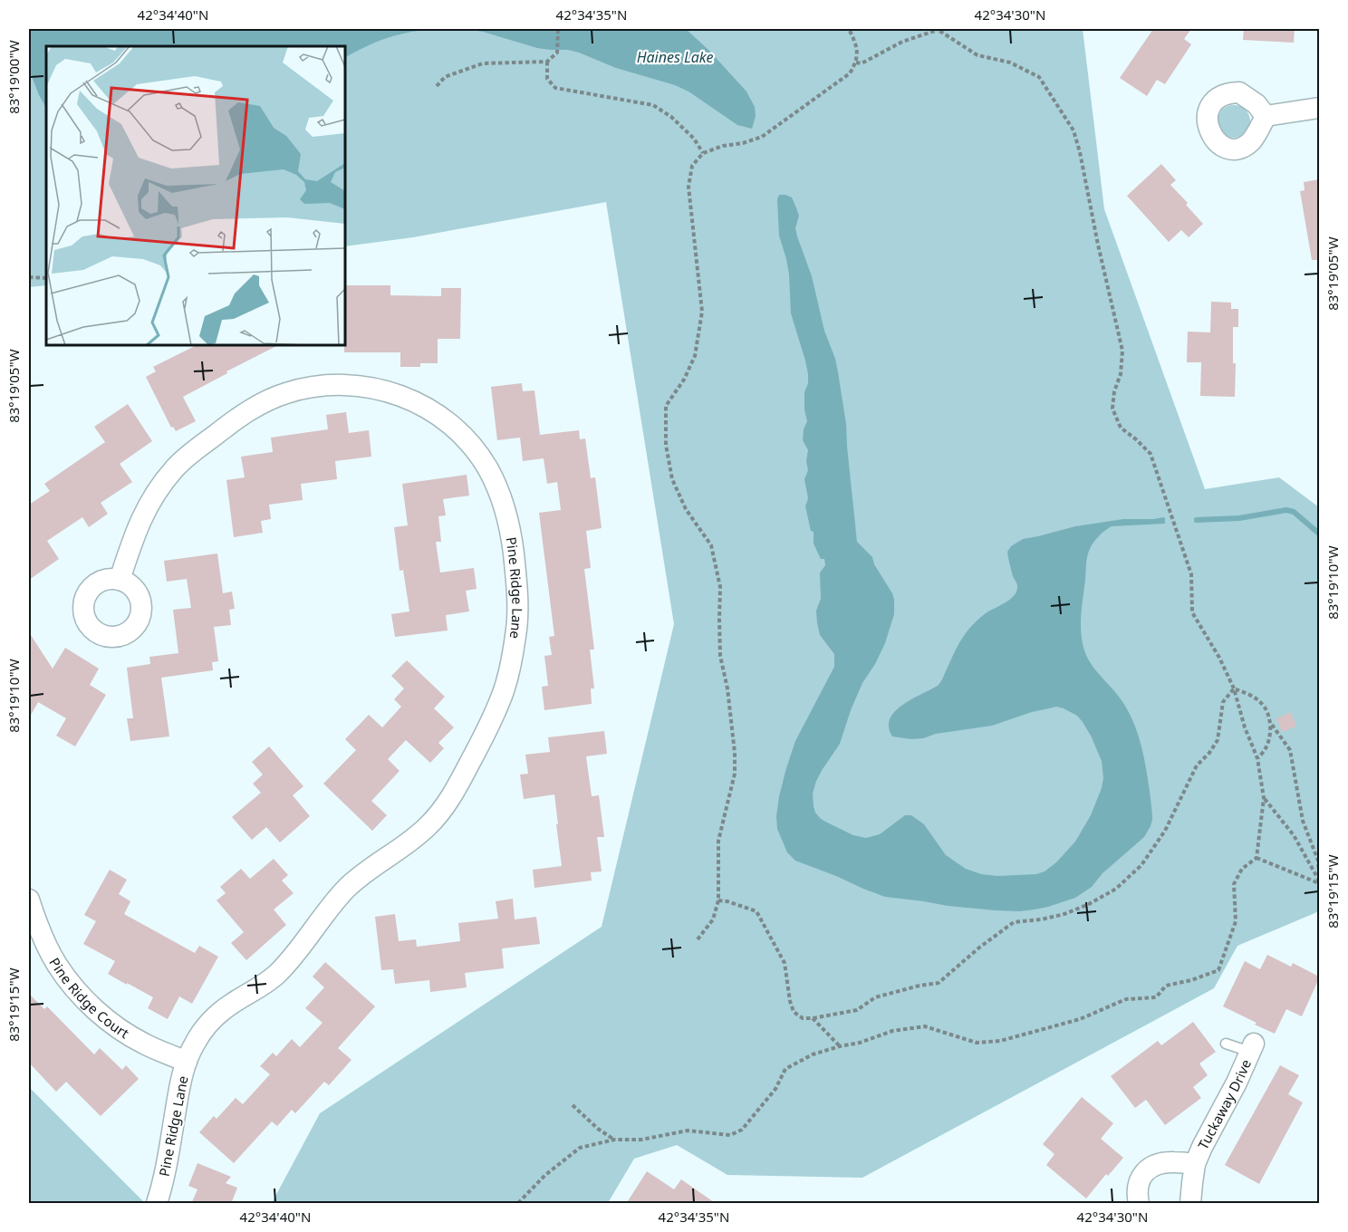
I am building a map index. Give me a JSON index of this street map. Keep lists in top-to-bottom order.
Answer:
{
  "streets": {
    "street": ["Pine Ridge Lane", "Pine Ridge Court", "Tuckaway Drive"]
  },
  "crossings": [
    ["Pine Ridge Lane", "Pine Ridge Court"]
  ],
  "water": ["Haines Lake"],
  "coordinates": [
    "42°34'40\"N",
    "42°34'35\"N",
    "42°34'30\"N",
    "83°19'00\"W",
    "83°19'05\"W",
    "83°19'10\"W",
    "83°19'15\"W"
  ]
}
